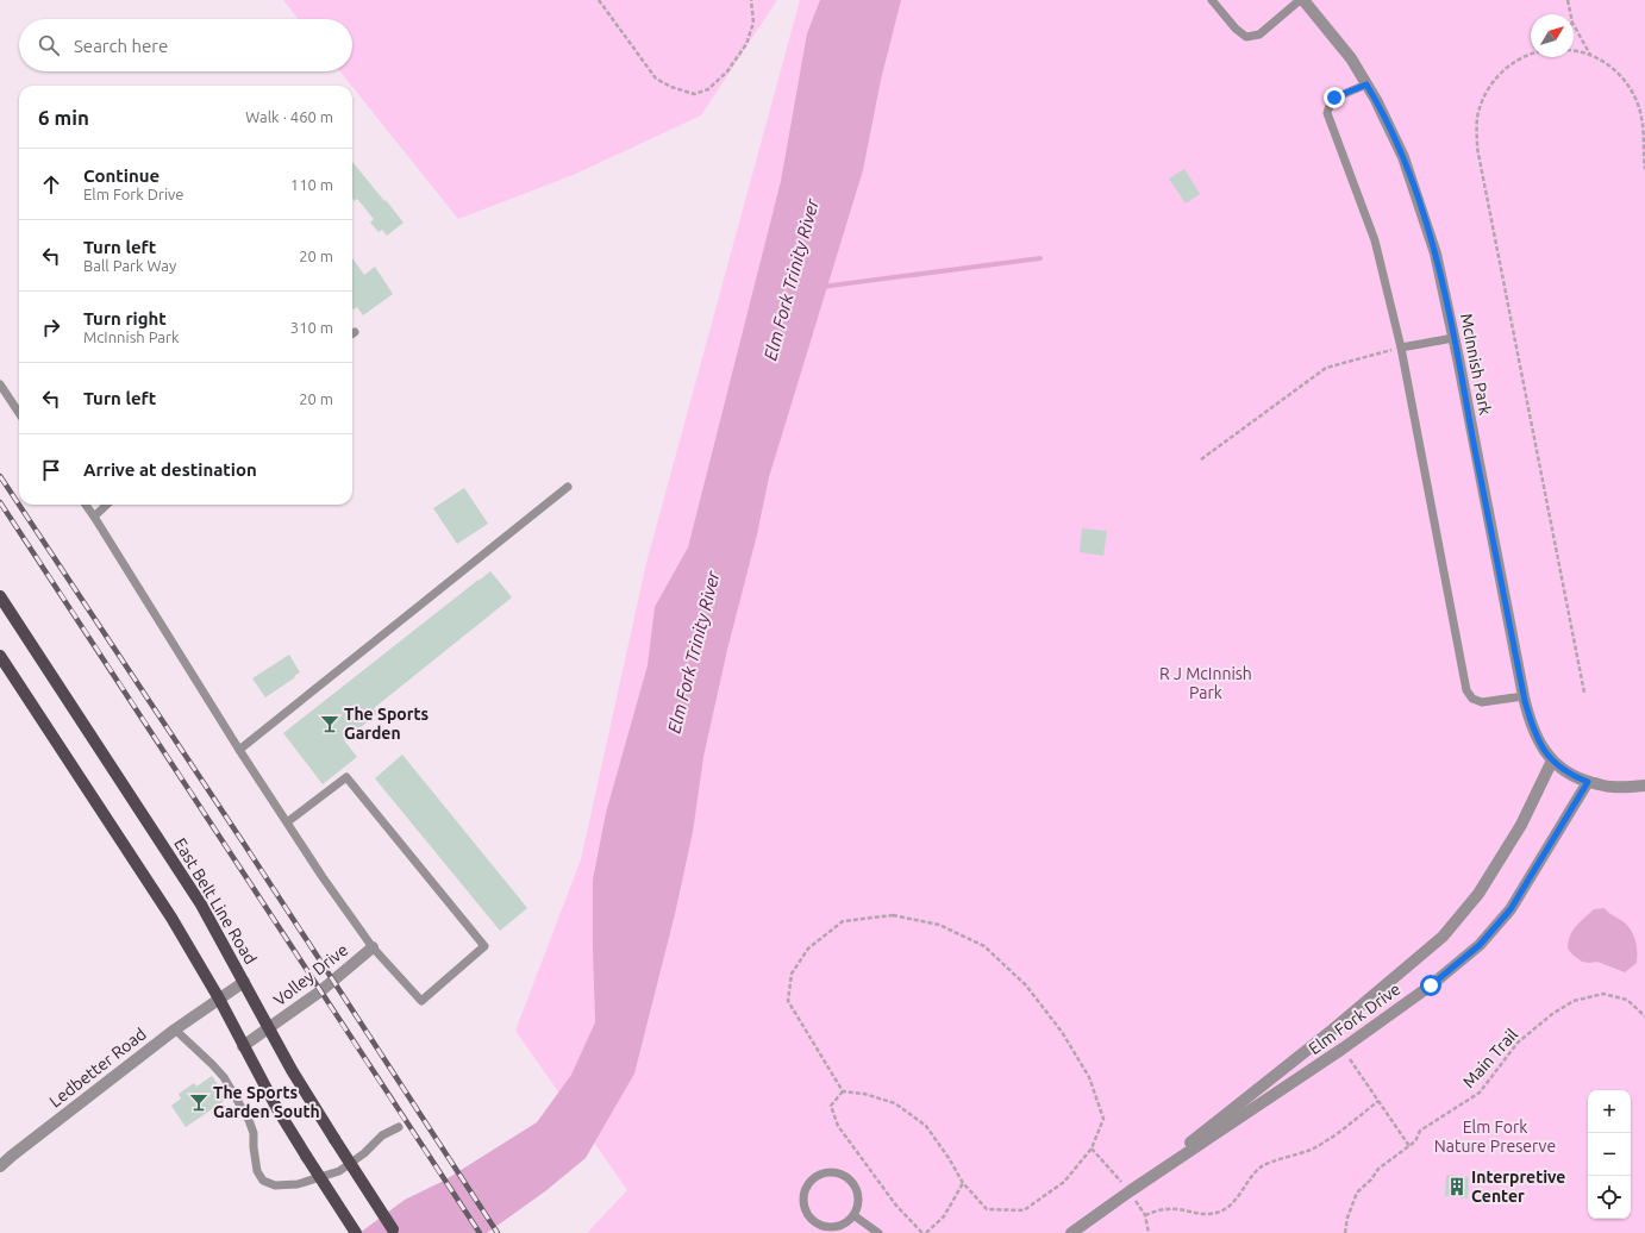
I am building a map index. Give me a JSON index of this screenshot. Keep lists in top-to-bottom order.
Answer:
{
  "streets": {
    "main road": ["East Belt Line Road"],
    "street": [
      "McInnish Park",
      "Volley Drive",
      "Elm Fork Drive",
      "Ledbetter Road"
    ],
    "path": ["Main Trail"]
  },
  "crossings": [
    ["McInnish Park", "Elm Fork Drive"],
    ["East Belt Line Road", "Volley Drive"],
    ["East Belt Line Road", "Ledbetter Road"]
  ],
  "water": ["Elm Fork Trinity River"],
  "parks": ["R J McInnish Park", "Elm Fork Nature Preserve"],
  "places": {
    "bar": ["The Sports Garden", "The Sports Garden South"],
    "building": ["Interpretive Center"]
  },
  "north": "top right",
  "page": {
    "search": "Search here",
    "heading": ["6 min", "Walk · 460 m"],
    "list": [
      ["Continue", "Elm Fork Drive", "110 m"],
      ["Turn left", "Ball Park Way", "20 m"],
      ["Turn right", "McInnish Park", "310 m"],
      ["Turn left", "20 m"],
      "Arrive at destination"
    ],
    "map_buttons": ["+", "−"]
  }
}
